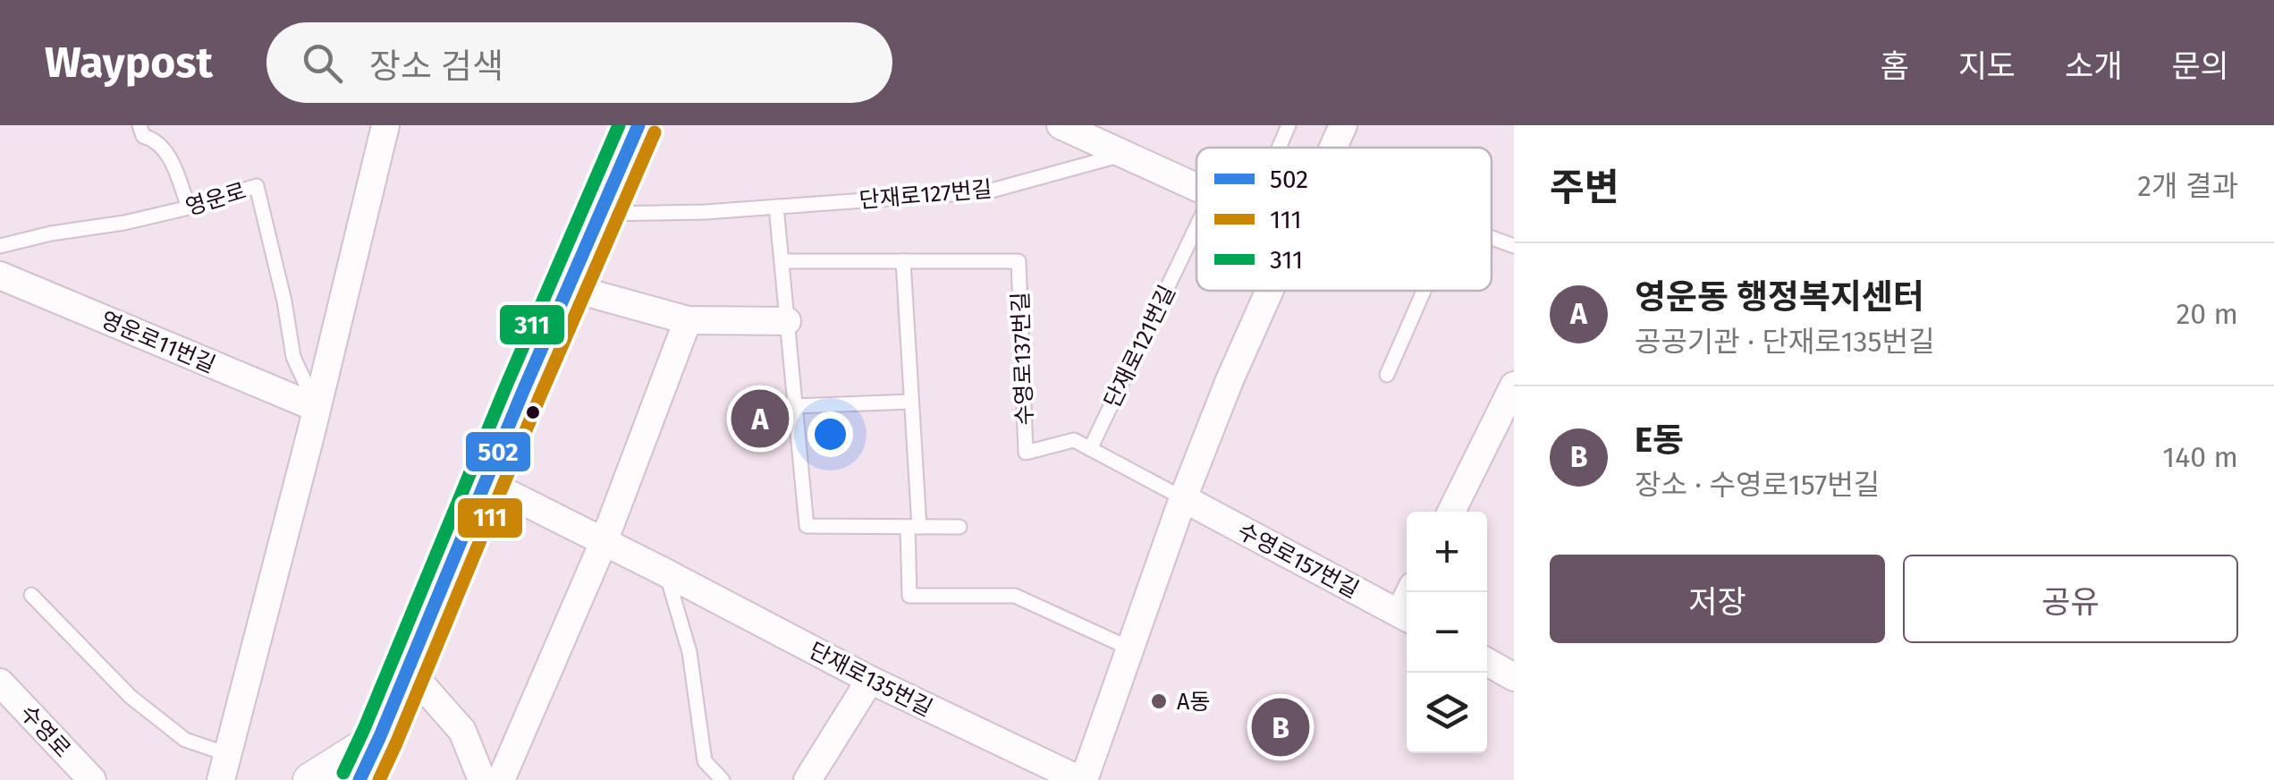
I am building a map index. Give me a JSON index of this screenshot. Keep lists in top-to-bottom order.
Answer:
{
  "streets": {
    "street": [
      "영운로11번길",
      "수영로157번길",
      "단재로135번길",
      "수영로"
    ],
    "lane": [
      "단재로127번길",
      "영운로",
      "단재로121번길",
      "수영로137번길"
    ]
  },
  "crossings": [
    ["영운로", "영운로11번길"],
    ["단재로121번길", "수영로137번길"],
    ["수영로137번길", "수영로157번길"]
  ],
  "places": ["A동"],
  "lines": ["transit line 502", "transit line 311", "transit line 111"],
  "legend": ["502", "111", "311"],
  "page": {
    "header": "Waypost",
    "search": "장소 검색",
    "nav": [
      "홈",
      "지도",
      "소개",
      "문의"
    ],
    "heading": ["주변", "2개 결과"],
    "list": [
      {
        "mark": "A",
        "name": "영운동 행정복지센터",
        "note": "공공기관 · 단재로135번길",
        "value": "20 m"
      },
      {
        "mark": "B",
        "name": "E동",
        "note": "장소 · 수영로157번길",
        "value": "140 m"
      }
    ],
    "pins": ["A", "B"],
    "map_buttons": ["+", "−"],
    "buttons": ["저장", "공유"]
  }
}
